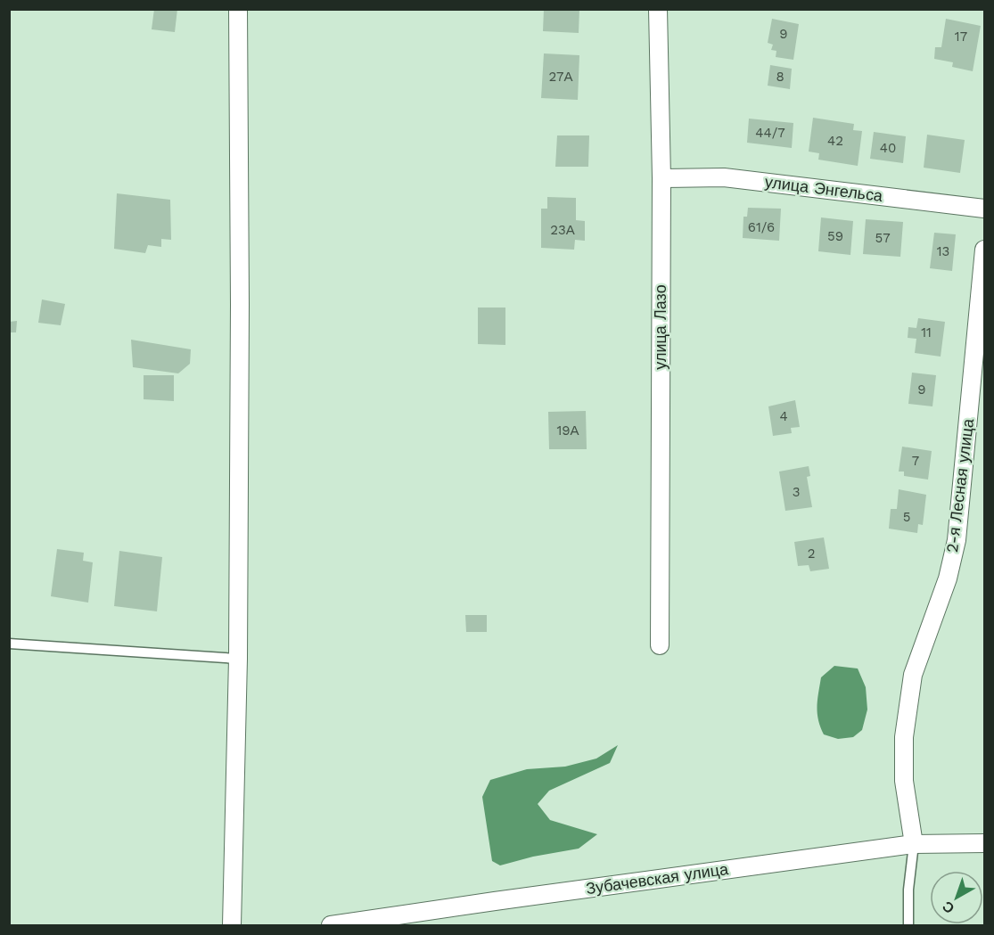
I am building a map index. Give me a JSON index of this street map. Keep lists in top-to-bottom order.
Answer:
{
  "streets": {
    "street": [
      "улица Энгельса",
      "улица Лазо",
      "2-я Лесная улица",
      "Зубачевская улица"
    ]
  },
  "crossings": [
    ["улица Энгельса", "улица Лазо"],
    ["2-я Лесная улица", "Зубачевская улица"]
  ],
  "house_numbers": [
    "9",
    "17",
    "27А",
    "8",
    "44/7",
    "42",
    "40",
    "61/6",
    "23А",
    "59",
    "57",
    "13",
    "11",
    "9",
    "4",
    "19А",
    "7",
    "3",
    "5",
    "2"
  ],
  "north": "bottom left"
}
